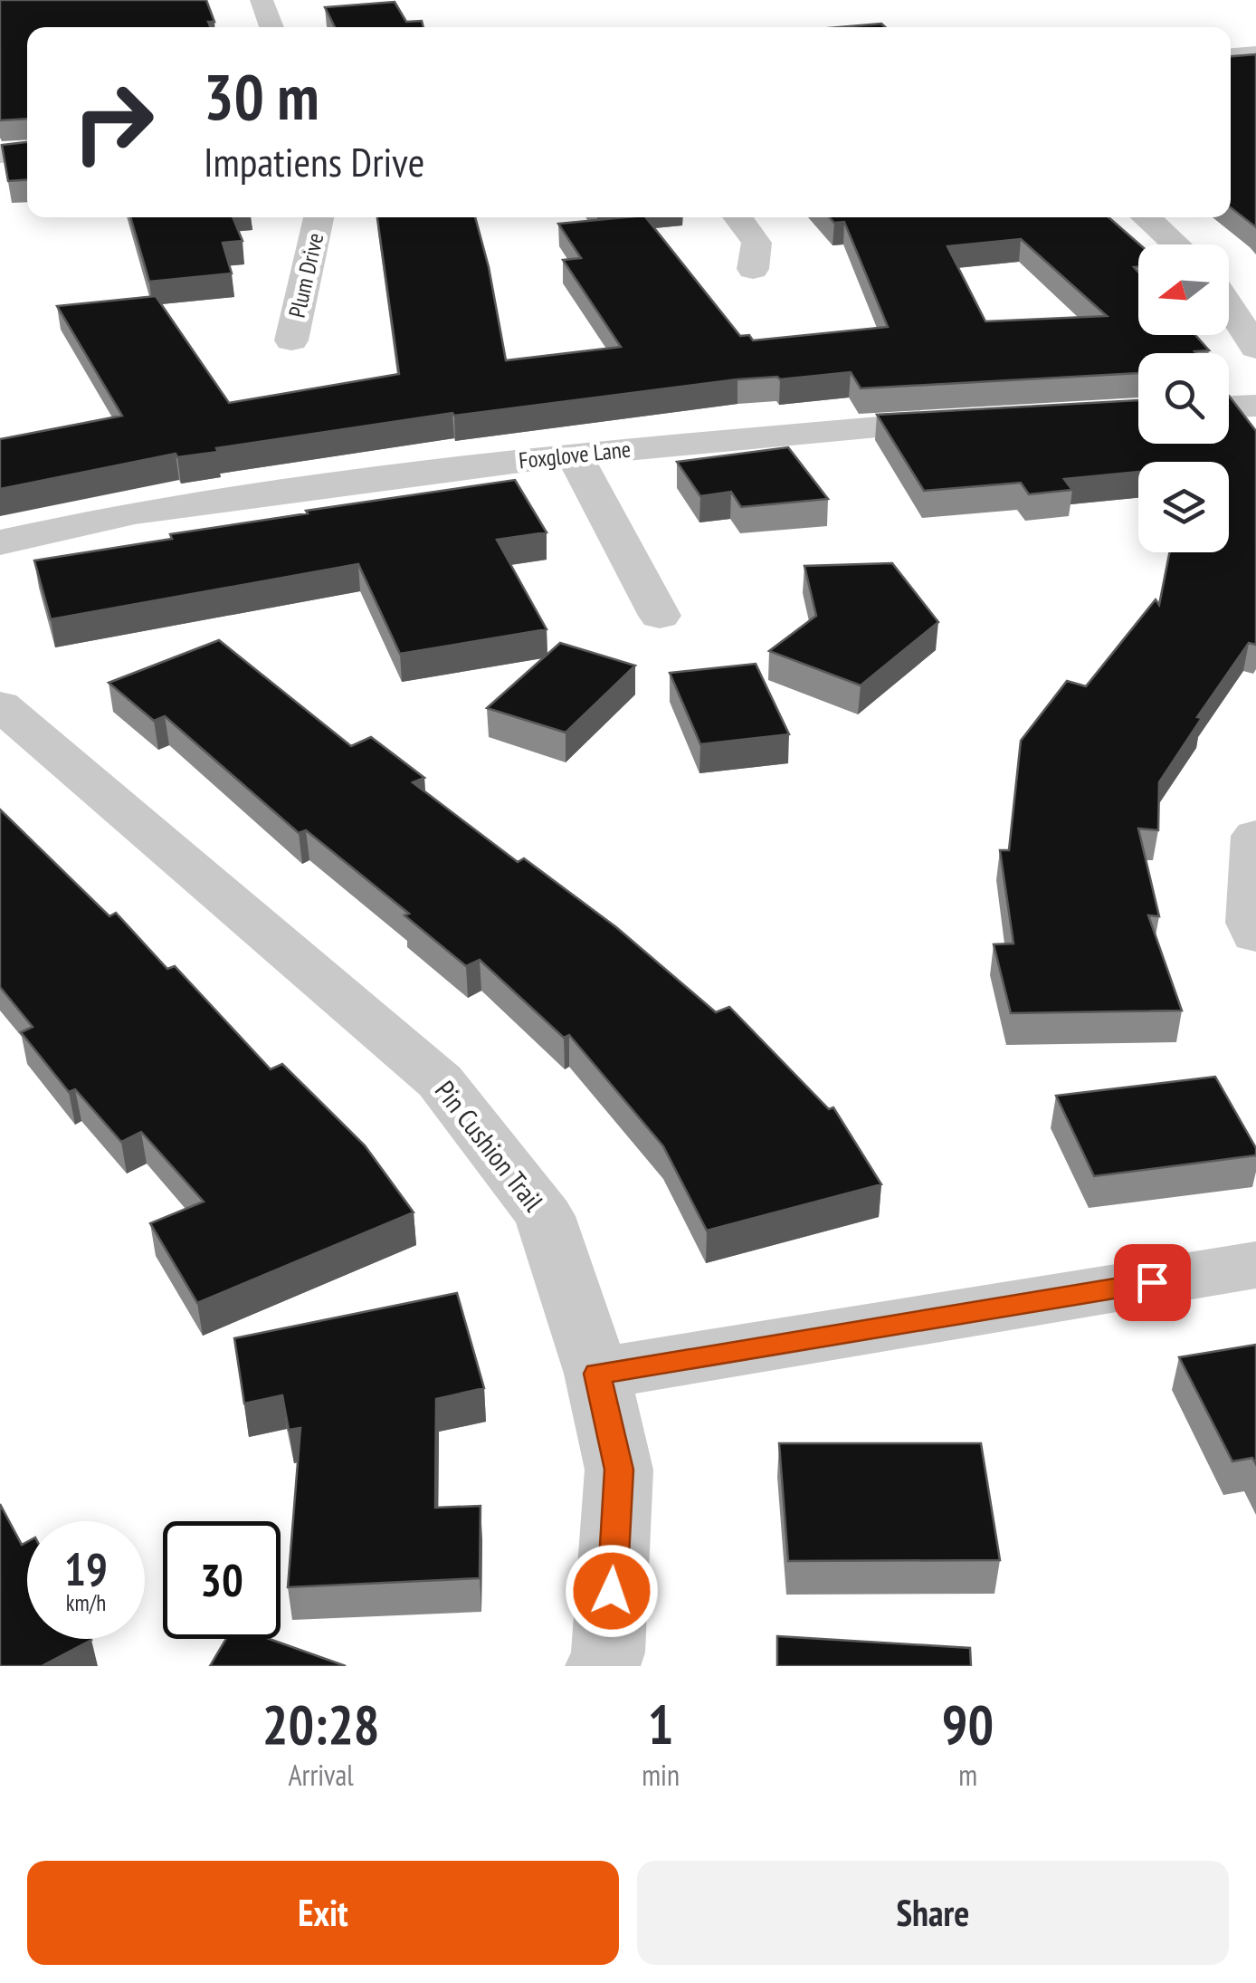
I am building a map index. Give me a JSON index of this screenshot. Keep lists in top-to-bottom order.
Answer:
{
  "streets": {
    "street": ["Plum Drive", "Foxglove Lane", "Pin Cushion Trail"]
  },
  "north": "left",
  "page": {
    "turn": ["30 m", "Impatiens Drive"],
    "speed": "19 km/h",
    "limit": "30",
    "eta": [
      "20:28",
      "Arrival",
      "1",
      "min",
      "90",
      "m"
    ],
    "buttons": ["Exit", "Share"]
  }
}
